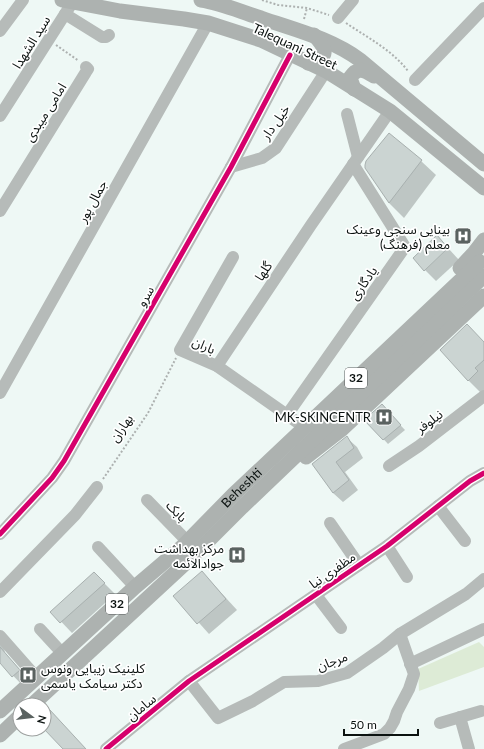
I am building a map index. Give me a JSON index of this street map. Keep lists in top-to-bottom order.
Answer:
{
  "streets": {
    "main road": ["Talequani Street", "32", "Beheshti"],
    "street": [
      "سید الشهدا",
      "امامی میبدی",
      "خیل دار",
      "جمال پور",
      "گلها",
      "یادگاری",
      "سرو",
      "باران",
      "نیلوفر",
      "بابک",
      "مظفری نیا",
      "مرجان",
      "سامان"
    ],
    "path": ["بهاران"]
  },
  "crossings": [
    ["سید الشهدا", "Talequani Street"],
    ["Talequani Street", "خیل دار"],
    ["Talequani Street", "جمال پور"],
    ["Talequani Street", "گلها"],
    ["Talequani Street", "سرو"],
    ["خیل دار", "سرو"],
    ["گلها", "یادگاری"],
    ["گلها", "باران"],
    ["باران", "بهاران"],
    ["Beheshti", "بابک"],
    ["مظفری نیا", "مرجان"],
    ["مظفری نیا", "سامان"],
    ["مرجان", "سامان"]
  ],
  "places": {
    "hospital": [
      "بینایی سنجی وعینک معلم (فرهنگ)",
      "MK-SKINCENTR",
      "مرکز بهداشت جوادالائمه",
      "کلینیک زیبایی ونوس دکتر سیامک یاسمی"
    ]
  },
  "scale_bar": "50 m",
  "north": "right"
}
